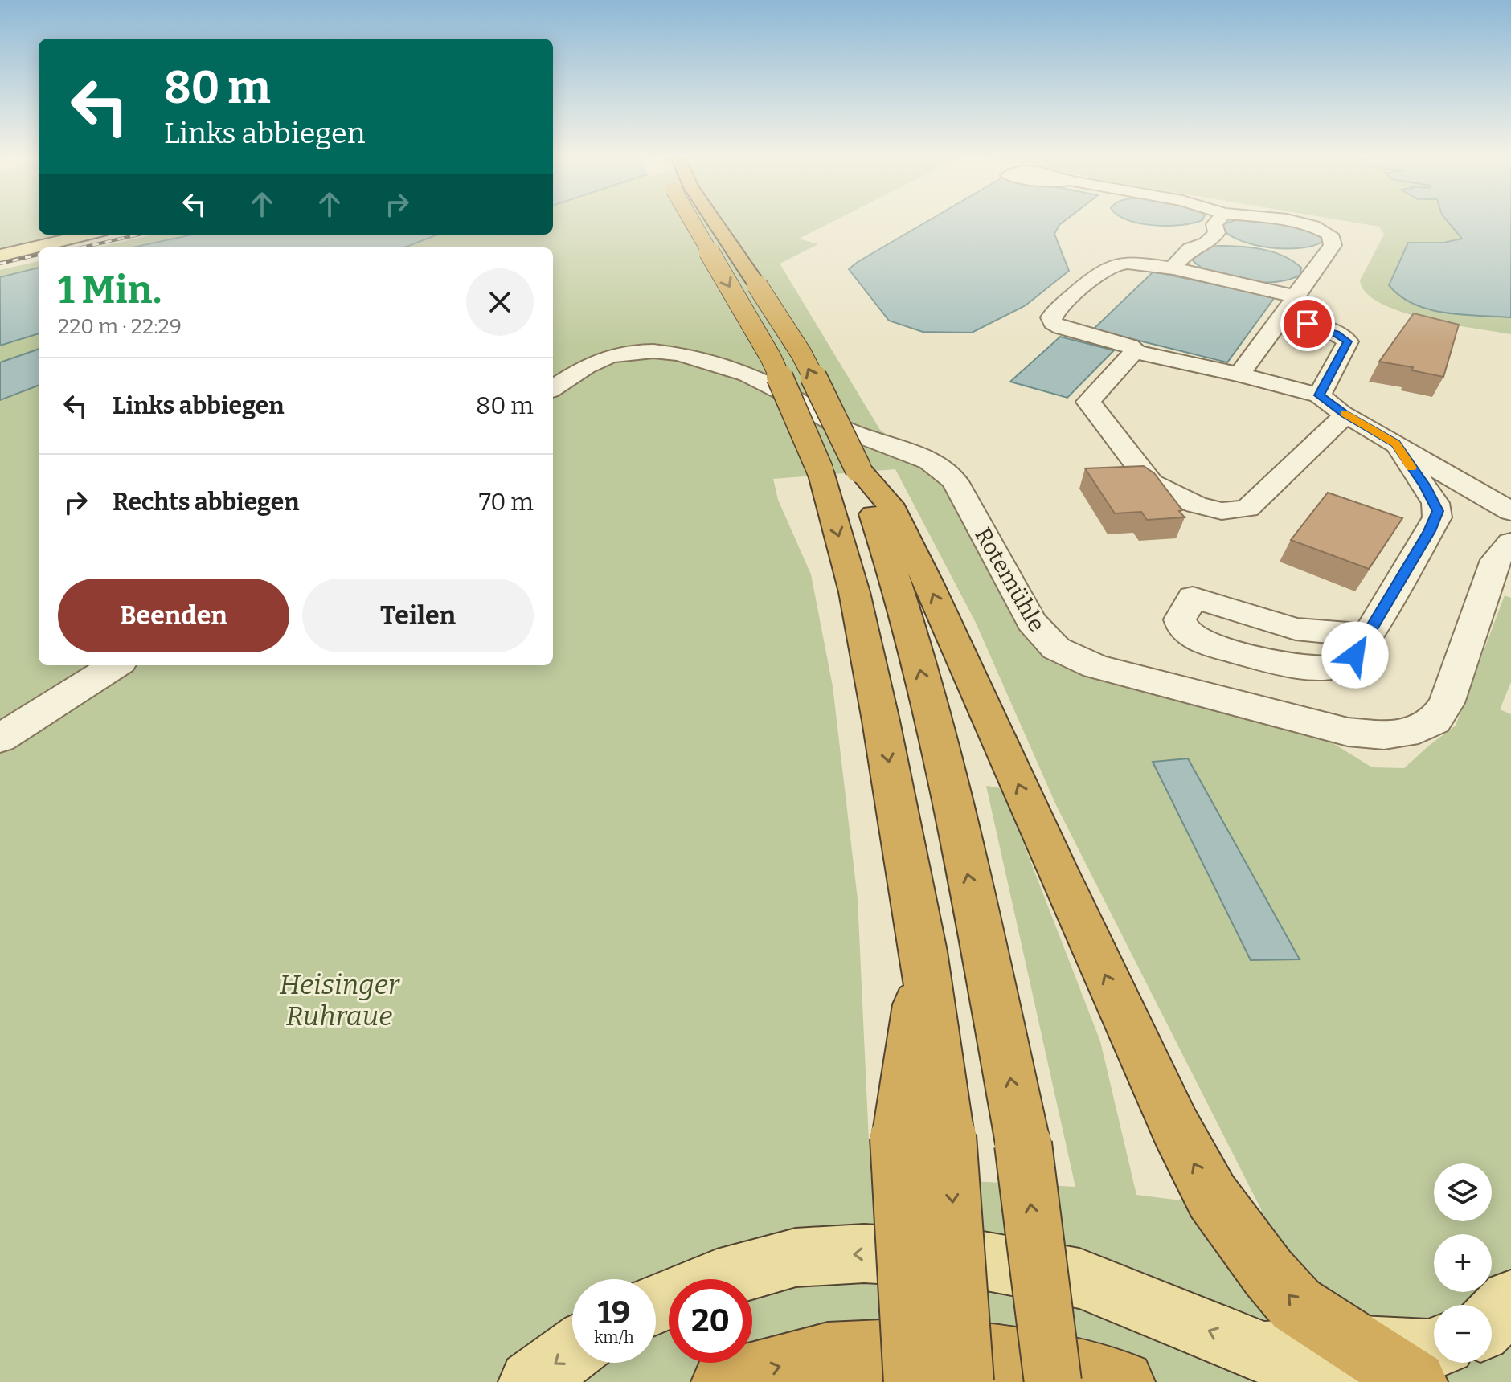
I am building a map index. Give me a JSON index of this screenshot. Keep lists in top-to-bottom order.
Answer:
{
  "streets": {
    "lane": ["Rotemühle"]
  },
  "parks": ["Heisinger Ruhraue"],
  "page": {
    "turn": ["80 m", "Links abbiegen"],
    "heading": ["1 Min.", "220 m · 22:29"],
    "list": [
      {
        "name": "Links abbiegen",
        "value": "80 m"
      },
      {
        "name": "Rechts abbiegen",
        "value": "70 m"
      }
    ],
    "buttons": ["Beenden", "Teilen"],
    "map_buttons": ["+", "−"],
    "speed": "19 km/h",
    "limit": "20"
  }
}
